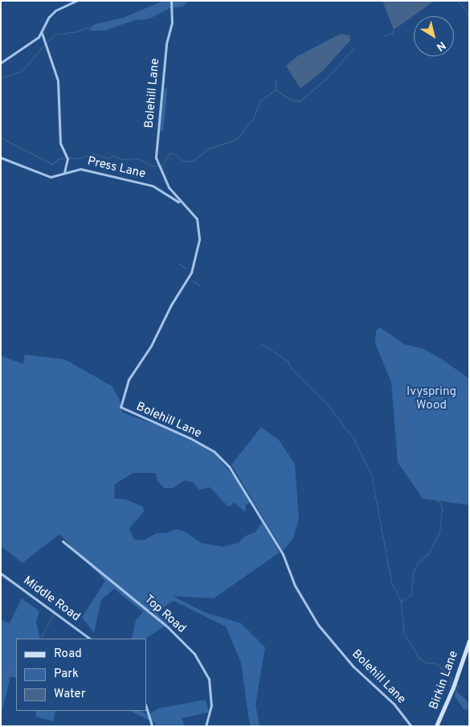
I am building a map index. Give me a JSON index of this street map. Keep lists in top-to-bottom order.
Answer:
{
  "streets": {
    "street": [
      "Bolehill Lane",
      "Press Lane",
      "Middle Road",
      "Top Road",
      "Birkin Lane"
    ]
  },
  "crossings": [
    ["Bolehill Lane", "Press Lane"]
  ],
  "parks": ["Ivyspring Wood"],
  "legend": ["Road", "Park", "Water"],
  "north": "bottom right"
}
